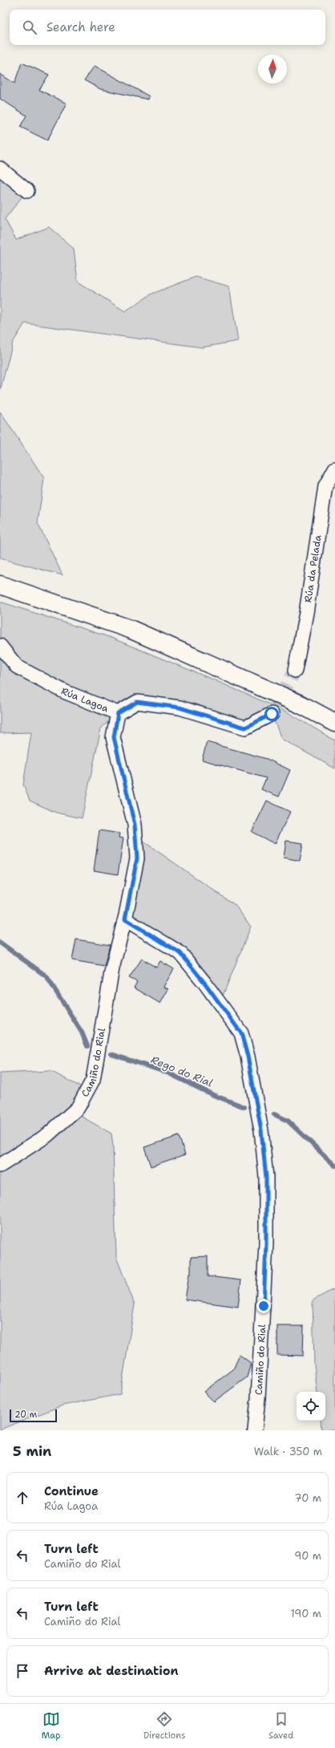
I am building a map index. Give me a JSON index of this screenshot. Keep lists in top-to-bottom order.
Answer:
{
  "streets": {
    "street": ["Rúa da Pelada", "Rúa Lagoa", "Camiño do Rial"]
  },
  "crossings": [
    ["Rúa Lagoa", "Camiño do Rial"]
  ],
  "water": ["Rego do Rial"],
  "scale_bar": "20 m",
  "north": "top",
  "page": {
    "search": "Search here",
    "scale": "20 m",
    "heading": ["5 min", "Walk · 350 m"],
    "list": [
      ["Continue", "Rúa Lagoa", "70 m"],
      ["Turn left", "Camiño do Rial", "90 m"],
      ["Turn left", "Camiño do Rial", "190 m"],
      "Arrive at destination"
    ],
    "nav": ["Map", "Directions", "Saved"]
  }
}
